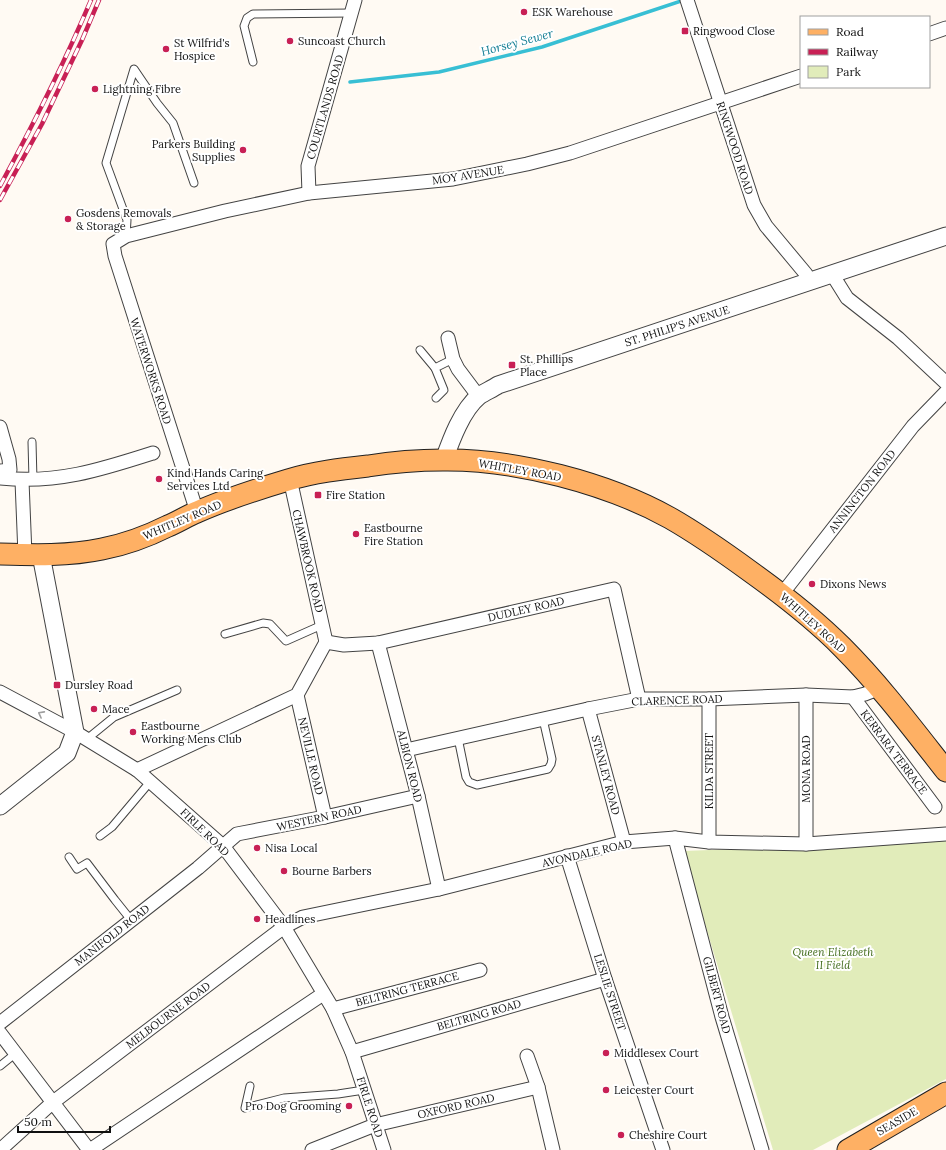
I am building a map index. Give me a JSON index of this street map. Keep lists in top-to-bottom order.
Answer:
{
  "streets": {
    "main road": ["WHITLEY ROAD", "SEASIDE"],
    "street": [
      "COURTLANDS ROAD",
      "RINGWOOD ROAD",
      "MOY AVENUE",
      "ST. PHILIP'S AVENUE",
      "WATERWORKS ROAD",
      "ANNINGTON ROAD",
      "CHAWBROOK ROAD",
      "DUDLEY ROAD",
      "CLARENCE ROAD",
      "KERRARA TERRACE",
      "NEVILLE ROAD",
      "ALBION ROAD",
      "MONA ROAD",
      "KILDA STREET",
      "STANLEY ROAD",
      "WESTERN ROAD",
      "FIRLE ROAD",
      "AVONDALE ROAD",
      "MANIFOLD ROAD",
      "BELTRING TERRACE",
      "LESLIE STREET",
      "GILBERT ROAD",
      "MELBOURNE ROAD",
      "BELTRING ROAD",
      "OXFORD ROAD"
    ]
  },
  "crossings": [
    ["COURTLANDS ROAD", "MOY AVENUE"],
    ["RINGWOOD ROAD", "MOY AVENUE"],
    ["RINGWOOD ROAD", "ST. PHILIP'S AVENUE"],
    ["MOY AVENUE", "WATERWORKS ROAD"],
    ["ST. PHILIP'S AVENUE", "WHITLEY ROAD"],
    ["WATERWORKS ROAD", "WHITLEY ROAD"],
    ["WHITLEY ROAD", "ANNINGTON ROAD"],
    ["WHITLEY ROAD", "CHAWBROOK ROAD"],
    ["WHITLEY ROAD", "CLARENCE ROAD"],
    ["CHAWBROOK ROAD", "DUDLEY ROAD"],
    ["DUDLEY ROAD", "CLARENCE ROAD"],
    ["DUDLEY ROAD", "ALBION ROAD"],
    ["CLARENCE ROAD", "KERRARA TERRACE"],
    ["CLARENCE ROAD", "ALBION ROAD"],
    ["CLARENCE ROAD", "MONA ROAD"],
    ["CLARENCE ROAD", "KILDA STREET"],
    ["CLARENCE ROAD", "STANLEY ROAD"],
    ["NEVILLE ROAD", "WESTERN ROAD"],
    ["ALBION ROAD", "WESTERN ROAD"],
    ["ALBION ROAD", "AVONDALE ROAD"],
    ["MONA ROAD", "AVONDALE ROAD"],
    ["KILDA STREET", "AVONDALE ROAD"],
    ["STANLEY ROAD", "AVONDALE ROAD"],
    ["WESTERN ROAD", "FIRLE ROAD"],
    ["WESTERN ROAD", "MANIFOLD ROAD"],
    ["FIRLE ROAD", "AVONDALE ROAD"],
    ["FIRLE ROAD", "MANIFOLD ROAD"],
    ["FIRLE ROAD", "BELTRING TERRACE"],
    ["FIRLE ROAD", "MELBOURNE ROAD"],
    ["FIRLE ROAD", "BELTRING ROAD"],
    ["FIRLE ROAD", "OXFORD ROAD"],
    ["AVONDALE ROAD", "LESLIE STREET"],
    ["AVONDALE ROAD", "GILBERT ROAD"],
    ["AVONDALE ROAD", "MELBOURNE ROAD"],
    ["LESLIE STREET", "BELTRING ROAD"]
  ],
  "water": ["Horsey Sewer"],
  "parks": ["Queen Elizabeth II Field"],
  "places": {
    "other": [
      "ESK Warehouse",
      "Suncoast Church",
      "St Wilfrid's Hospice",
      "Lightning Fibre",
      "Parkers Building Supplies",
      "Gosdens Removals & Storage",
      "Kind Hands Caring Services Ltd",
      "Eastbourne Fire Station",
      "Dixons News",
      "Mace",
      "Eastbourne Working Mens Club",
      "Nisa Local",
      "Bourne Barbers",
      "Headlines",
      "Middlesex Court",
      "Leicester Court",
      "Pro Dog Grooming",
      "Cheshire Court"
    ],
    "transit": [
      "Ringwood Close",
      "St. Phillips Place",
      "Fire Station",
      "Dursley Road"
    ]
  },
  "legend": ["Road", "Railway", "Park"],
  "scale_bar": "50 m"
}
